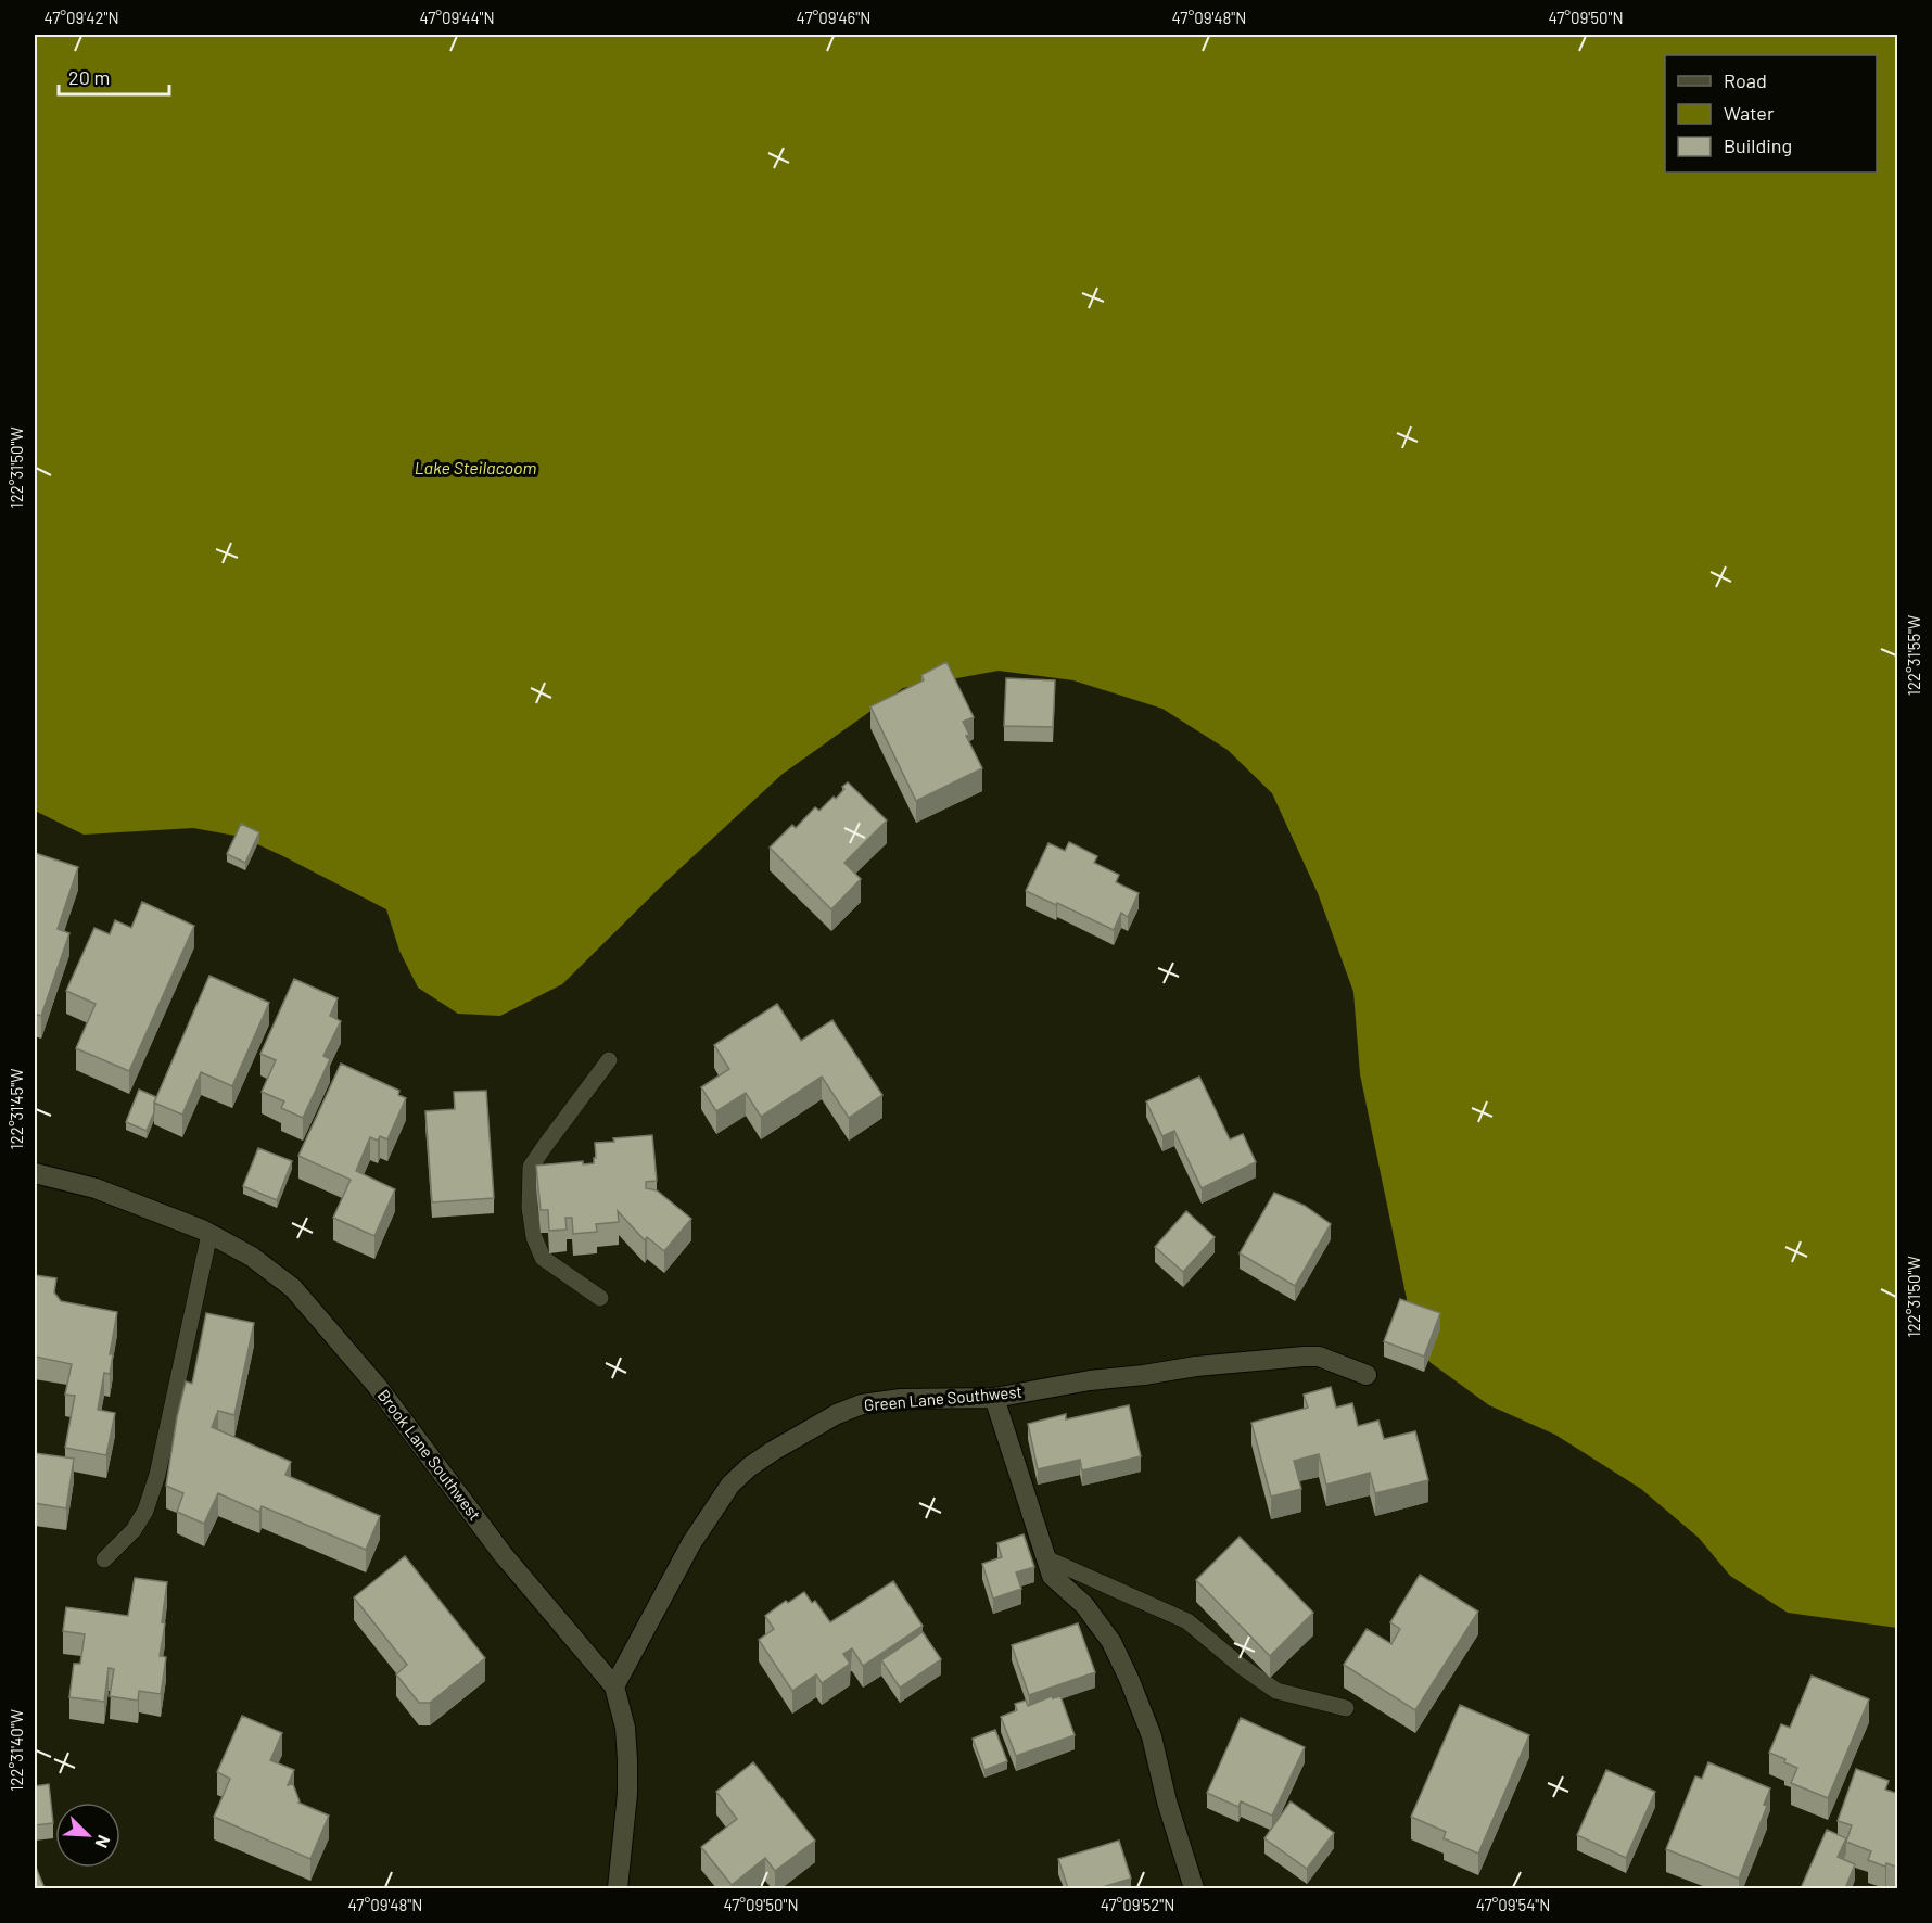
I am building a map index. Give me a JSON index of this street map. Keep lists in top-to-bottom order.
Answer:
{
  "streets": {
    "street": ["Green Lane Southwest", "Brook Lane Southwest"]
  },
  "crossings": [
    ["Green Lane Southwest", "Brook Lane Southwest"]
  ],
  "water": ["Lake Steilacoom"],
  "legend": ["Road", "Water", "Building"],
  "scale_bar": "20 m",
  "north": "bottom right",
  "coordinates": [
    "47°09'42\"N",
    "47°09'44\"N",
    "47°09'46\"N",
    "47°09'48\"N",
    "47°09'50\"N",
    "122°31'50\"W",
    "122°31'55\"W",
    "122°31'45\"W",
    "122°31'40\"W",
    "47°09'52\"N",
    "47°09'54\"N"
  ]
}
